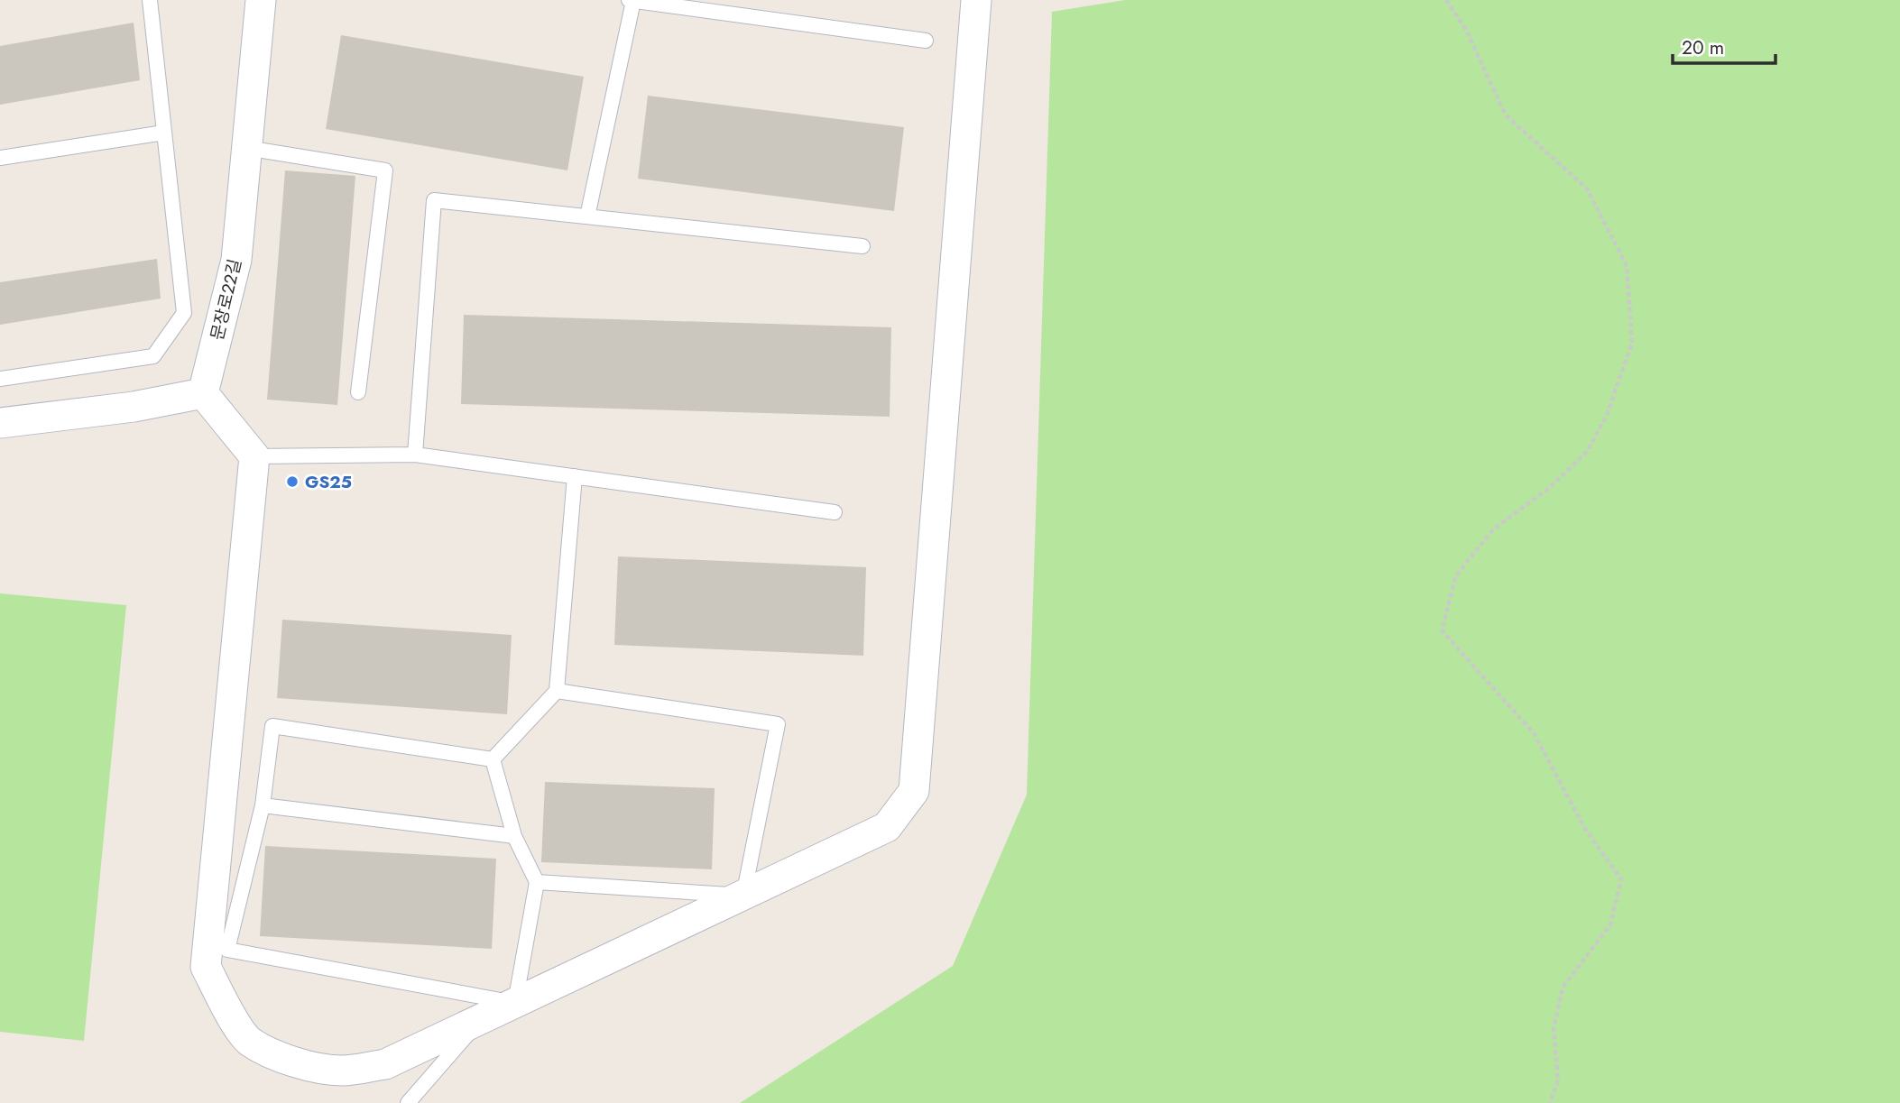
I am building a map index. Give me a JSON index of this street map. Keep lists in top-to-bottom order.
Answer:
{
  "streets": {
    "street": ["문장로22길"]
  },
  "places": ["GS25"],
  "scale_bar": "20 m"
}
